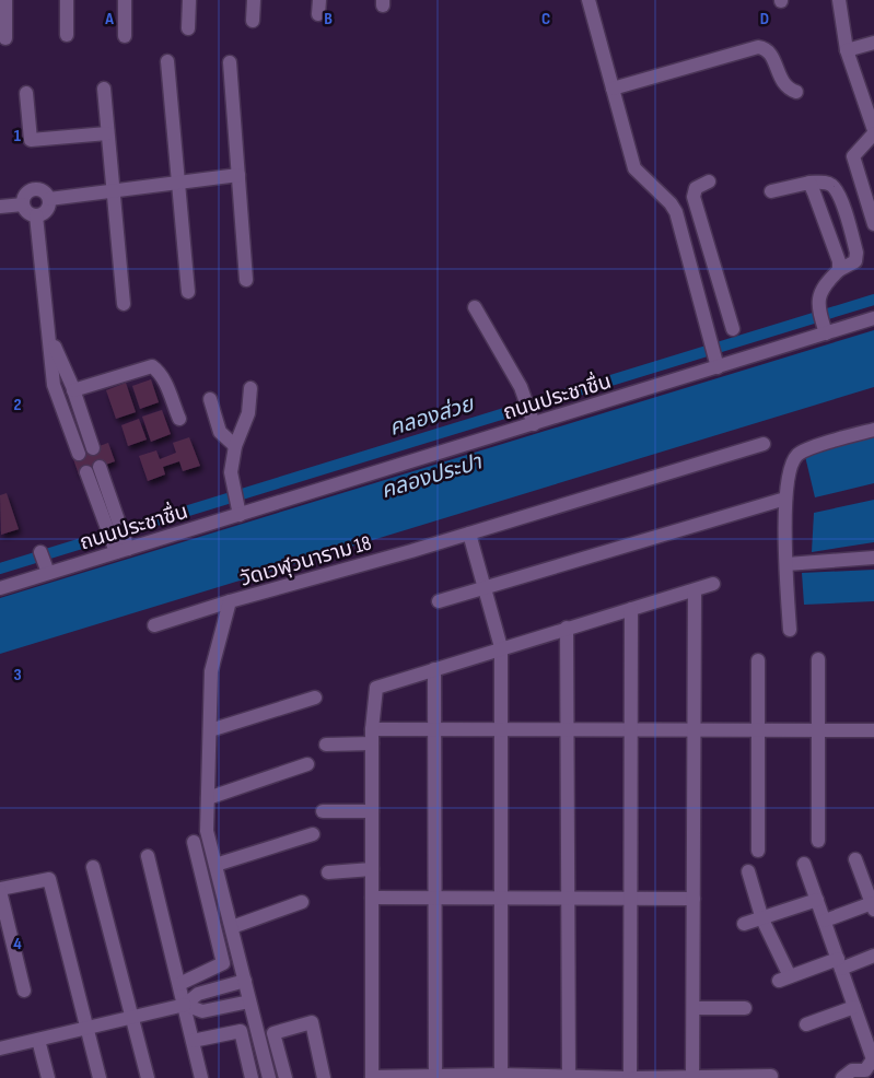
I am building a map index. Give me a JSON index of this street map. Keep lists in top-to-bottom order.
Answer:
{
  "streets": {
    "street": ["ถนนประชาชื่น", "วัดเวฬุวนาราม 18"]
  },
  "water": ["คลองส่วย", "คลองประปา"],
  "grid": {
    "columns": [
      "A",
      "B",
      "C",
      "D"
    ],
    "rows": [
      "1",
      "2",
      "3",
      "4"
    ]
  }
}
